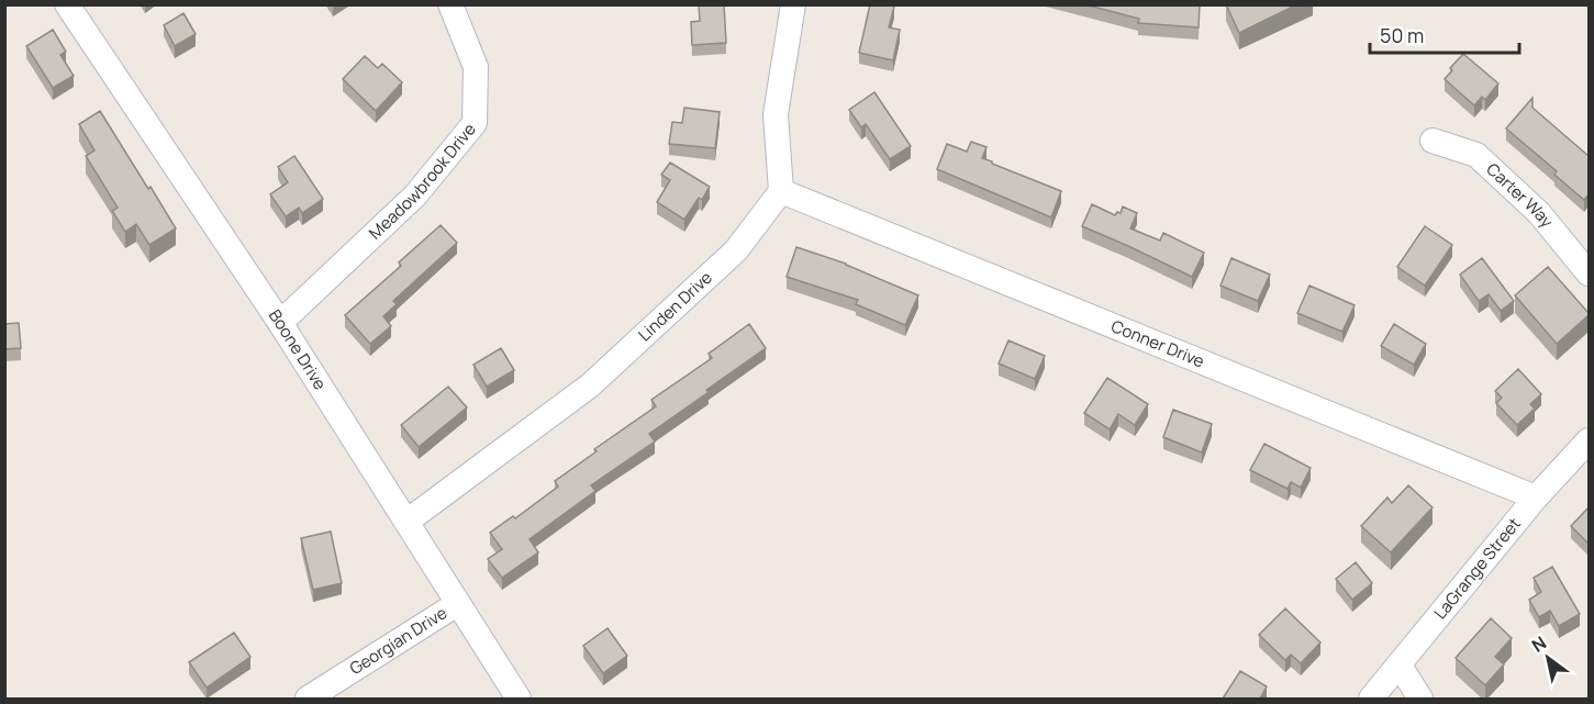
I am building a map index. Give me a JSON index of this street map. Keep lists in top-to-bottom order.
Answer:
{
  "streets": {
    "street": [
      "Meadowbrook Drive",
      "Carter Way",
      "Linden Drive",
      "Conner Drive",
      "Boone Drive",
      "LaGrange Street",
      "Georgian Drive"
    ]
  },
  "crossings": [
    ["Meadowbrook Drive", "Boone Drive"],
    ["Linden Drive", "Conner Drive"],
    ["Linden Drive", "Boone Drive"],
    ["Conner Drive", "LaGrange Street"],
    ["Boone Drive", "Georgian Drive"]
  ],
  "scale_bar": "50 m",
  "north": "top left"
}
